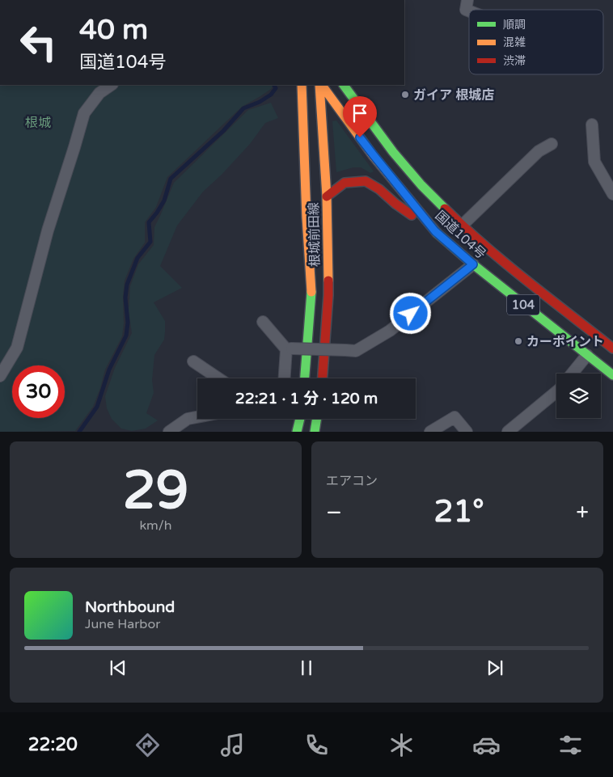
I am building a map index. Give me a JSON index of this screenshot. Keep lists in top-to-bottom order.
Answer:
{
  "streets": {
    "main road": ["根城前田線", "国道104号", "104"]
  },
  "parks": ["根城"],
  "places": ["ガイア 根城店", "カーポイント"],
  "legend": ["順調", "混雑", "渋滞"],
  "page": {
    "turn": ["40 m", "国道104号"],
    "limit": "30",
    "trip": "22:21 · 1 分 · 120 m",
    "tile": [
      ["29", "km/h"],
      "エアコン"
    ],
    "heat": ["−", "21°", "+"],
    "song": ["Northbound", "June Harbor"],
    "tabs": "22:20"
  }
}
